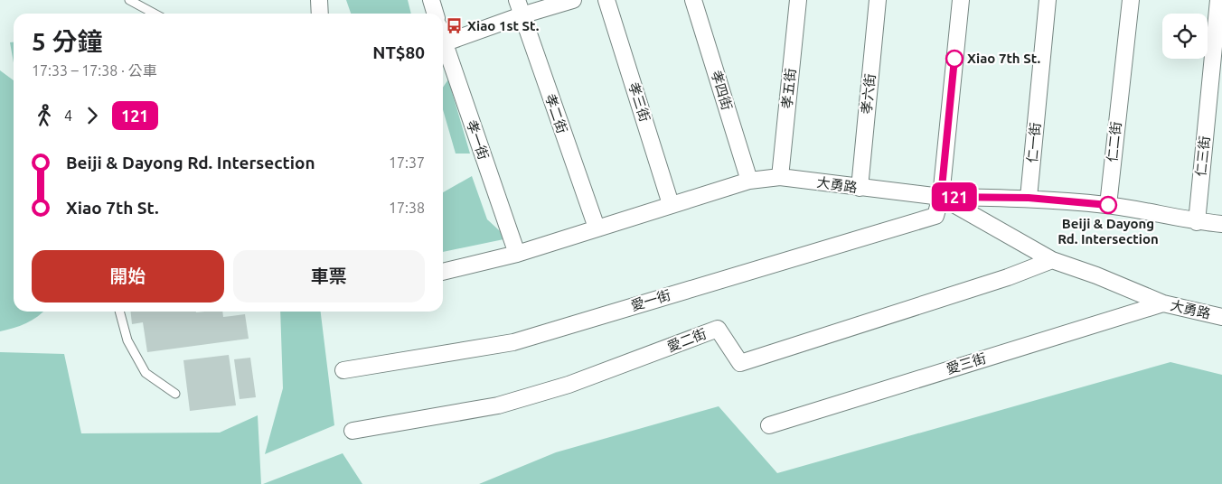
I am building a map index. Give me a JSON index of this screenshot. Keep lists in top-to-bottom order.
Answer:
{
  "streets": {
    "street": [
      "孝五街",
      "孝四街",
      "孝六街",
      "孝三街",
      "孝二街",
      "孝一街",
      "仁二街",
      "仁一街",
      "仁三街",
      "大勇路",
      "愛一街",
      "愛二街",
      "愛三街"
    ]
  },
  "crossings": [
    ["孝五街", "大勇路"],
    ["孝四街", "大勇路"],
    ["孝六街", "大勇路"],
    ["孝三街", "大勇路"],
    ["孝二街", "大勇路"],
    ["孝一街", "大勇路"],
    ["大勇路", "愛一街"],
    ["大勇路", "愛二街"],
    ["大勇路", "愛三街"]
  ],
  "places": {
    "bus stop": ["Xiao 1st St."],
    "other": ["Xiao 7th St.", "Beiji & Dayong Rd. Intersection"]
  },
  "lines": ["bus line 121"],
  "page": {
    "on_map": "121",
    "heading": ["5 分鐘", "17:33 – 17:38 · 公車", "NT$80"],
    "legs": ["4", "121"],
    "list": [
      {
        "name": "Beiji & Dayong Rd. Intersection",
        "value": "17:37"
      },
      {
        "name": "Xiao 7th St.",
        "value": "17:38"
      }
    ],
    "buttons": ["開始", "車票"]
  }
}
